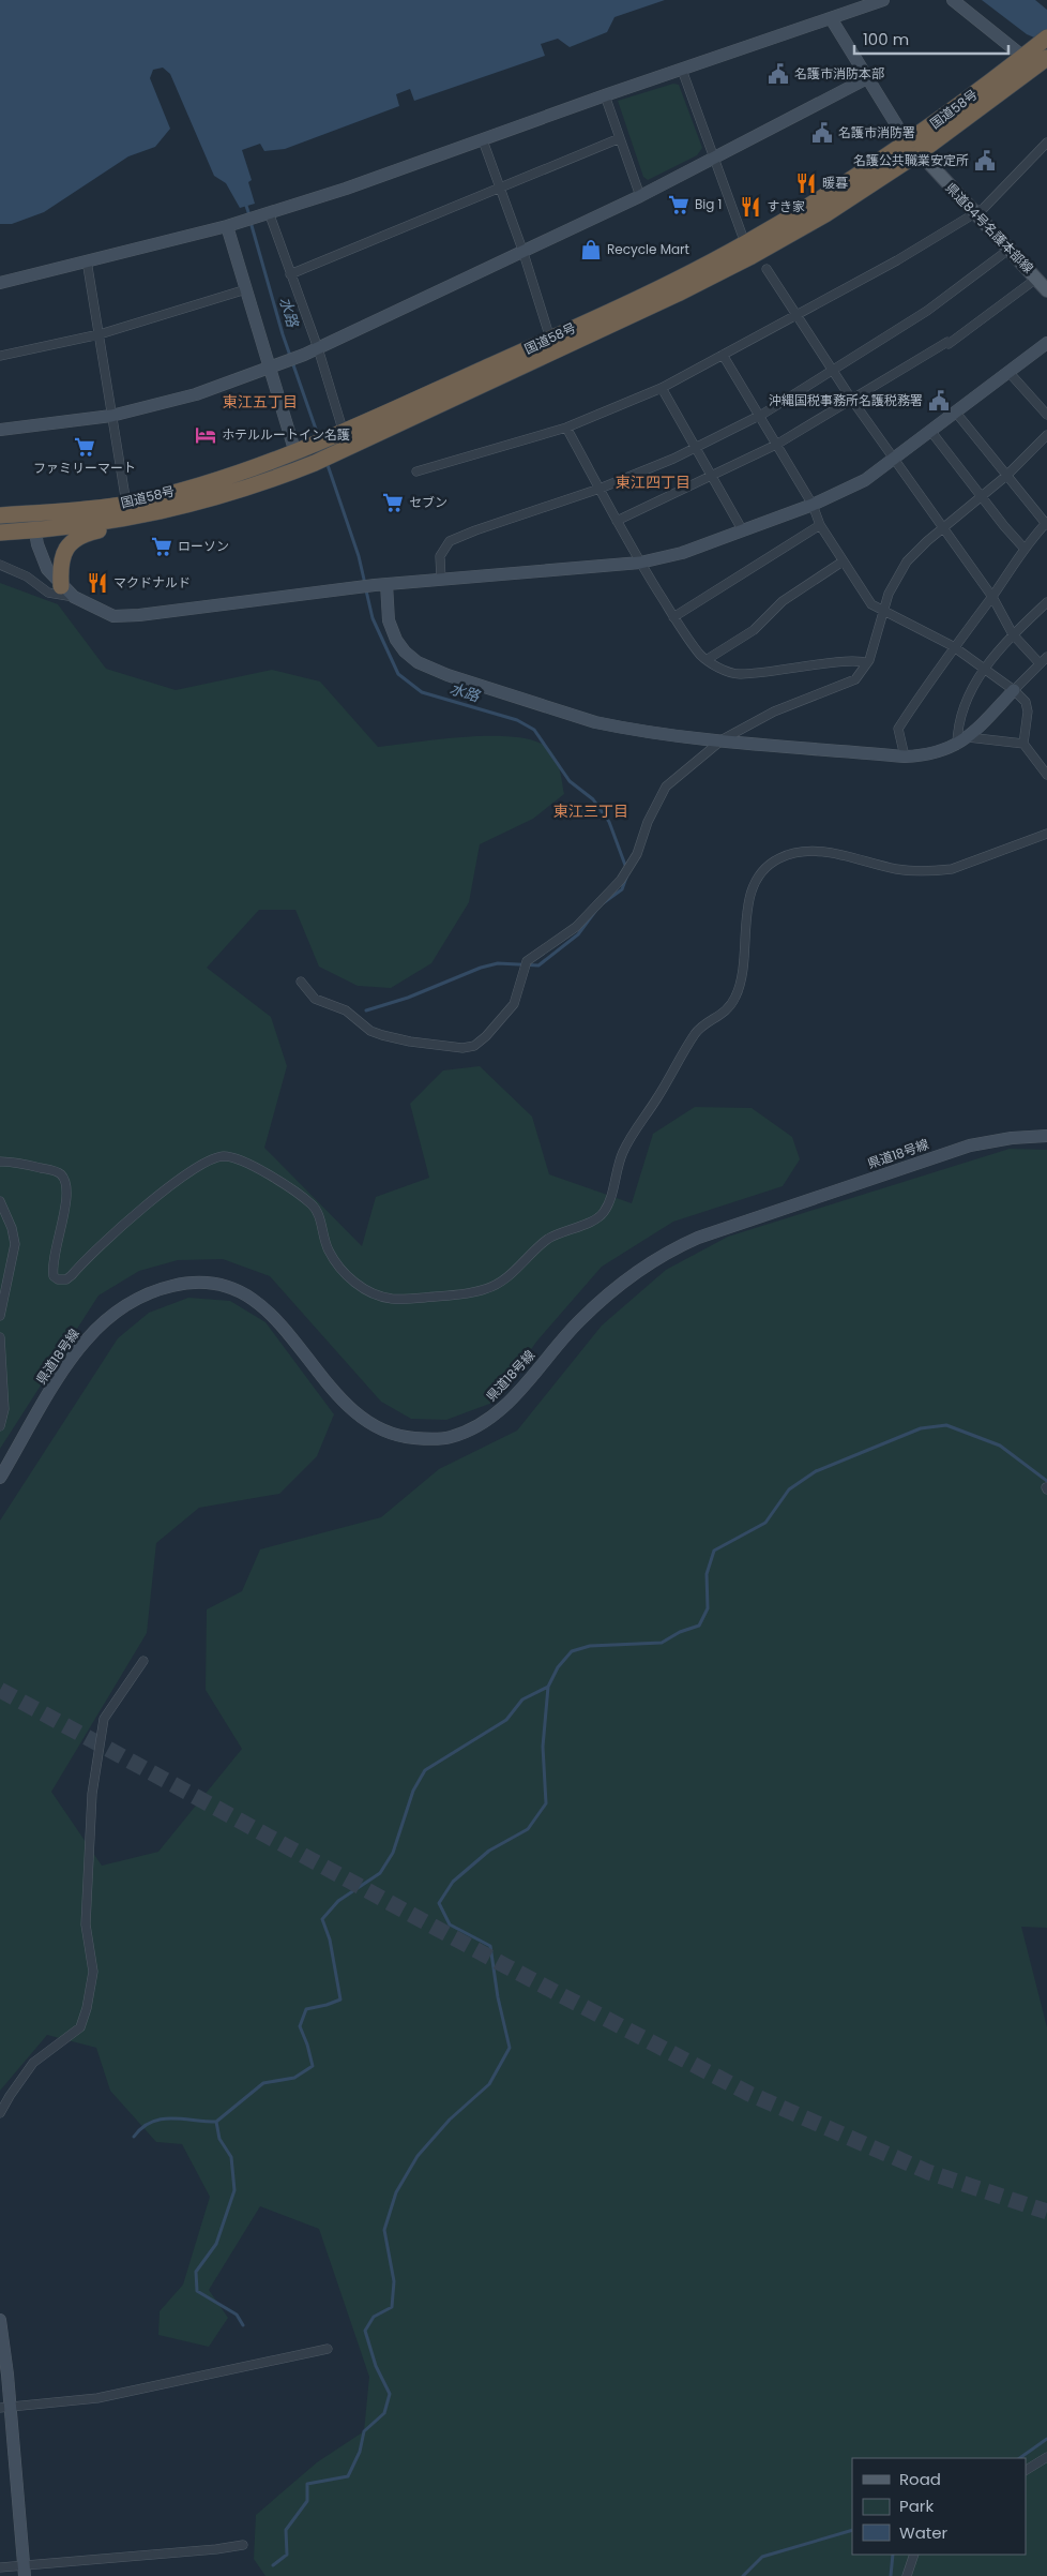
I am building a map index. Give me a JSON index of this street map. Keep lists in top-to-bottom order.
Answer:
{
  "streets": {
    "highway": ["国道58号"],
    "main road": ["県道84号名護本部線"],
    "street": ["県道18号線"]
  },
  "crossings": [
    ["国道58号", "県道84号名護本部線"]
  ],
  "districts": ["東江五丁目", "東江四丁目", "東江三丁目"],
  "water": ["水路"],
  "places": {
    "public building": [
      "名護市消防本部",
      "名護市消防署",
      "名護公共職業安定所",
      "沖縄国税事務所名護税務署"
    ],
    "restaurant": ["暖暮", "すき家", "マクドナルド"],
    "supermarket": [
      "Big 1",
      "ファミリーマート",
      "セブン",
      "ローソン"
    ],
    "shop": ["Recycle Mart"],
    "hotel": ["ホテルルートイン名護"]
  },
  "legend": ["Road", "Park", "Water"],
  "scale_bar": "100 m"
}
